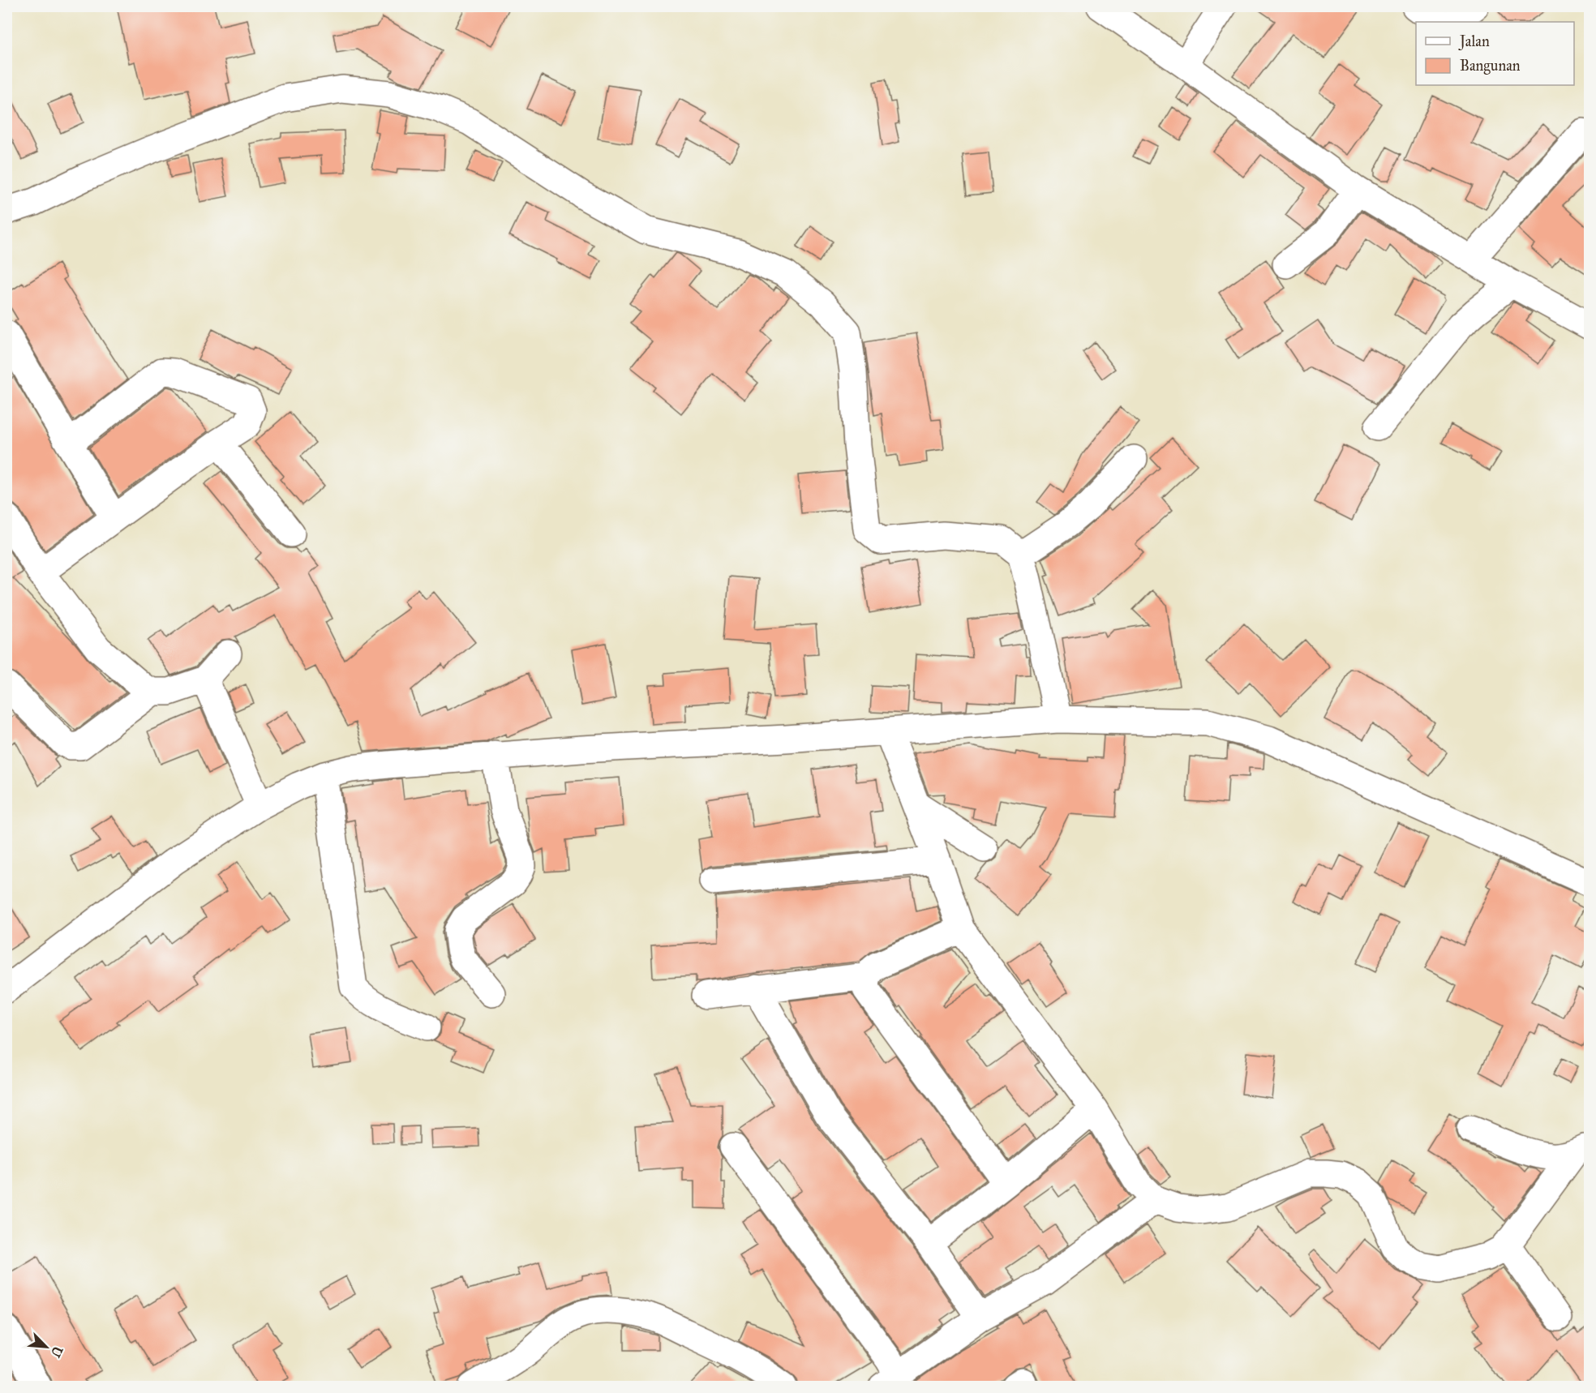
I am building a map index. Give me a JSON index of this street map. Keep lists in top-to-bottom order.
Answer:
{
  "legend": ["Jalan", "Bangunan"],
  "north": "bottom right"
}
